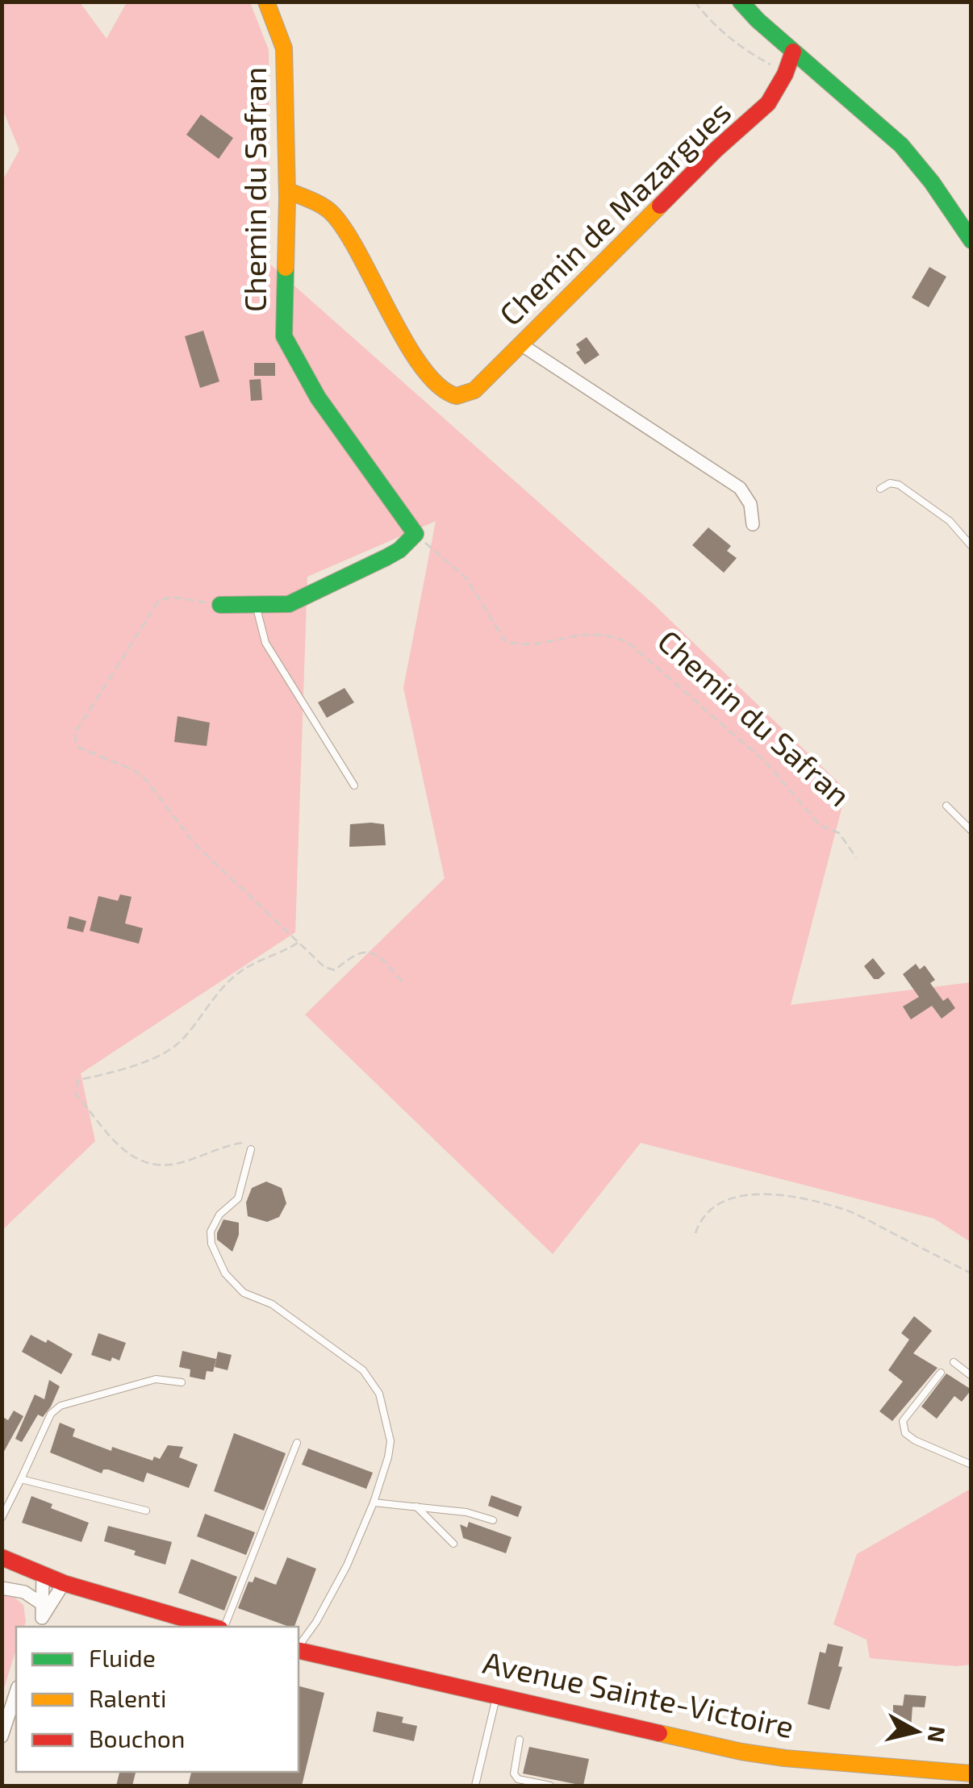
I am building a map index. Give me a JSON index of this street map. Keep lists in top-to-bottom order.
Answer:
{
  "streets": {
    "street": ["Chemin du Safran", "Chemin de Mazargues", "Avenue Sainte-Victoire"]
  },
  "crossings": [
    ["Chemin du Safran", "Chemin de Mazargues"]
  ],
  "legend": ["Fluide", "Ralenti", "Bouchon"],
  "north": "right"
}
